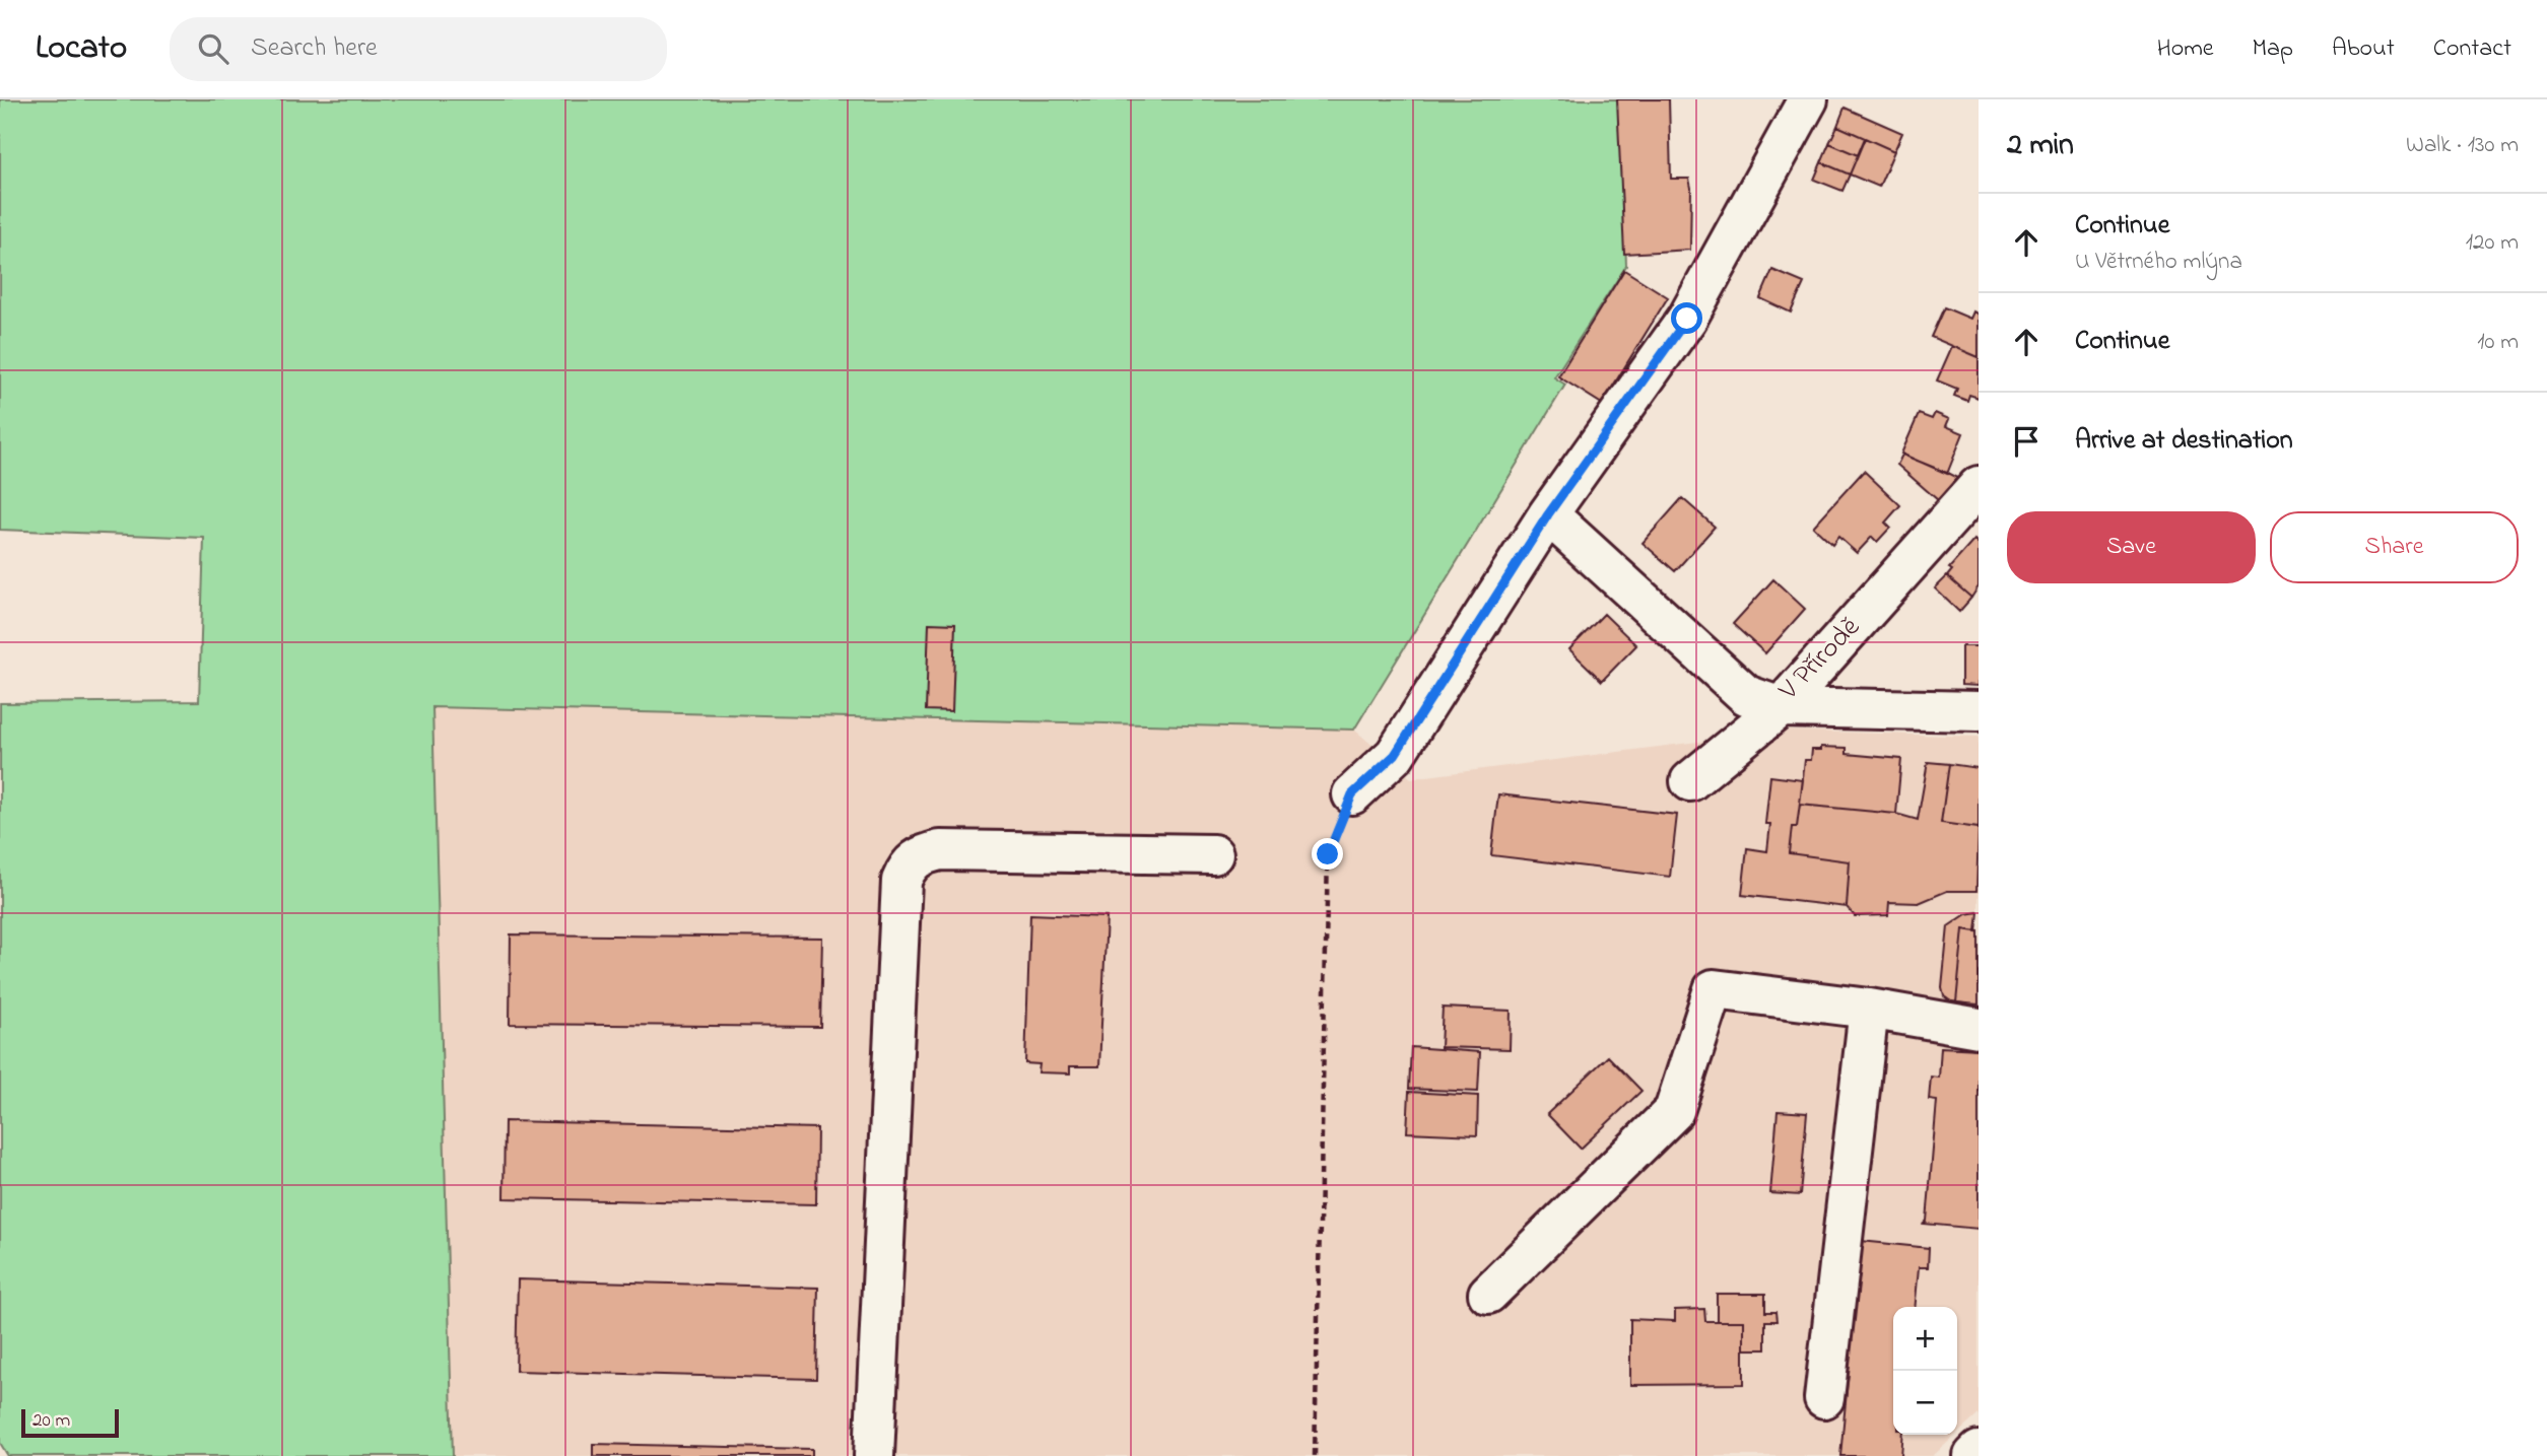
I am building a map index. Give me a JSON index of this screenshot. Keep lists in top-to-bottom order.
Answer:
{
  "streets": {
    "street": ["V Přírodě"]
  },
  "scale_bar": "20 m",
  "page": {
    "header": "Locato",
    "search": "Search here",
    "nav": [
      "Home",
      "Map",
      "About",
      "Contact"
    ],
    "heading": ["2 min", "Walk · 130 m"],
    "list": [
      ["Continue", "U Větrného mlýna", "120 m"],
      ["Continue", "10 m"],
      "Arrive at destination"
    ],
    "buttons": ["Save", "Share"],
    "map_buttons": ["+", "−"],
    "scale": "20 m"
  }
}
